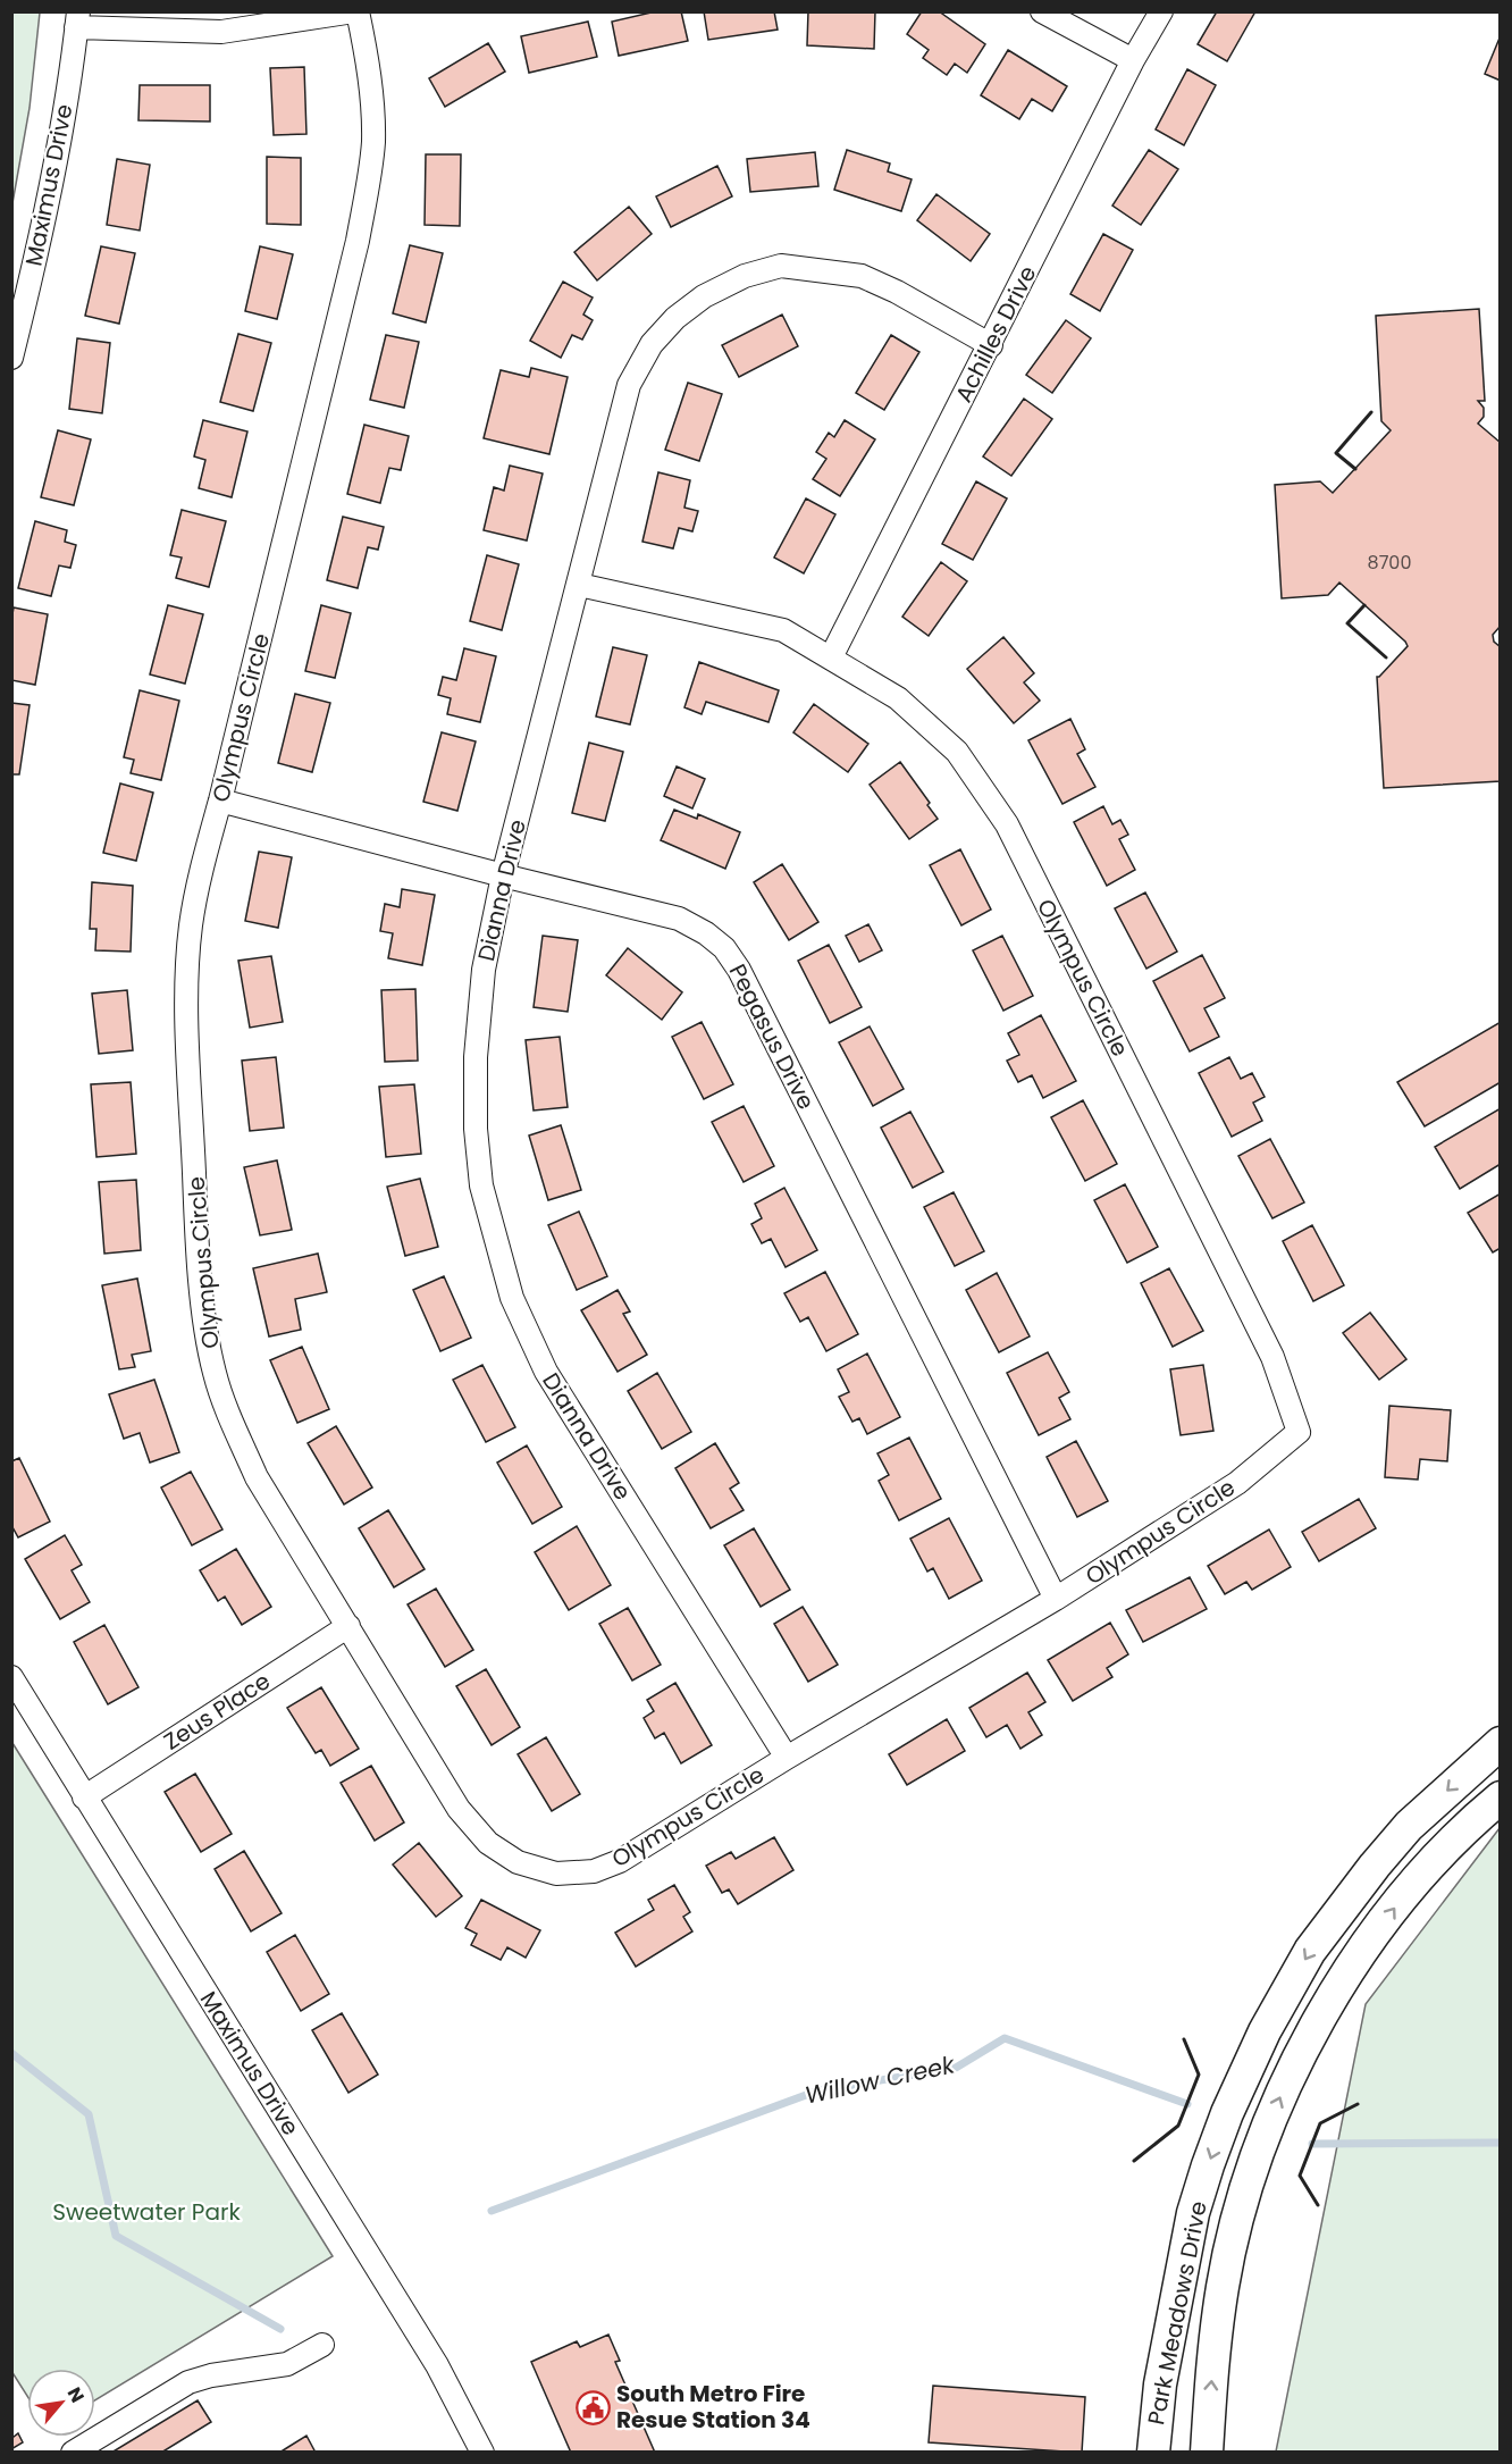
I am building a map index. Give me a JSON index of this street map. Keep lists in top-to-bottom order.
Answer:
{
  "streets": {
    "main road": ["Park Meadows Drive"],
    "street": [
      "Maximus Drive",
      "Achilles Drive",
      "Olympus Circle",
      "Dianna Drive",
      "Pegasus Drive",
      "Zeus Place"
    ]
  },
  "crossings": [
    ["Maximus Drive", "Zeus Place"],
    ["Achilles Drive", "Olympus Circle"],
    ["Achilles Drive", "Dianna Drive"],
    ["Olympus Circle", "Dianna Drive"],
    ["Olympus Circle", "Pegasus Drive"],
    ["Olympus Circle", "Zeus Place"],
    ["Dianna Drive", "Pegasus Drive"]
  ],
  "water": ["Willow Creek"],
  "parks": ["Sweetwater Park"],
  "places": {
    "public building": ["South Metro Fire Resue Station 34"]
  },
  "house_numbers": ["8700"],
  "north": "top right"
}
